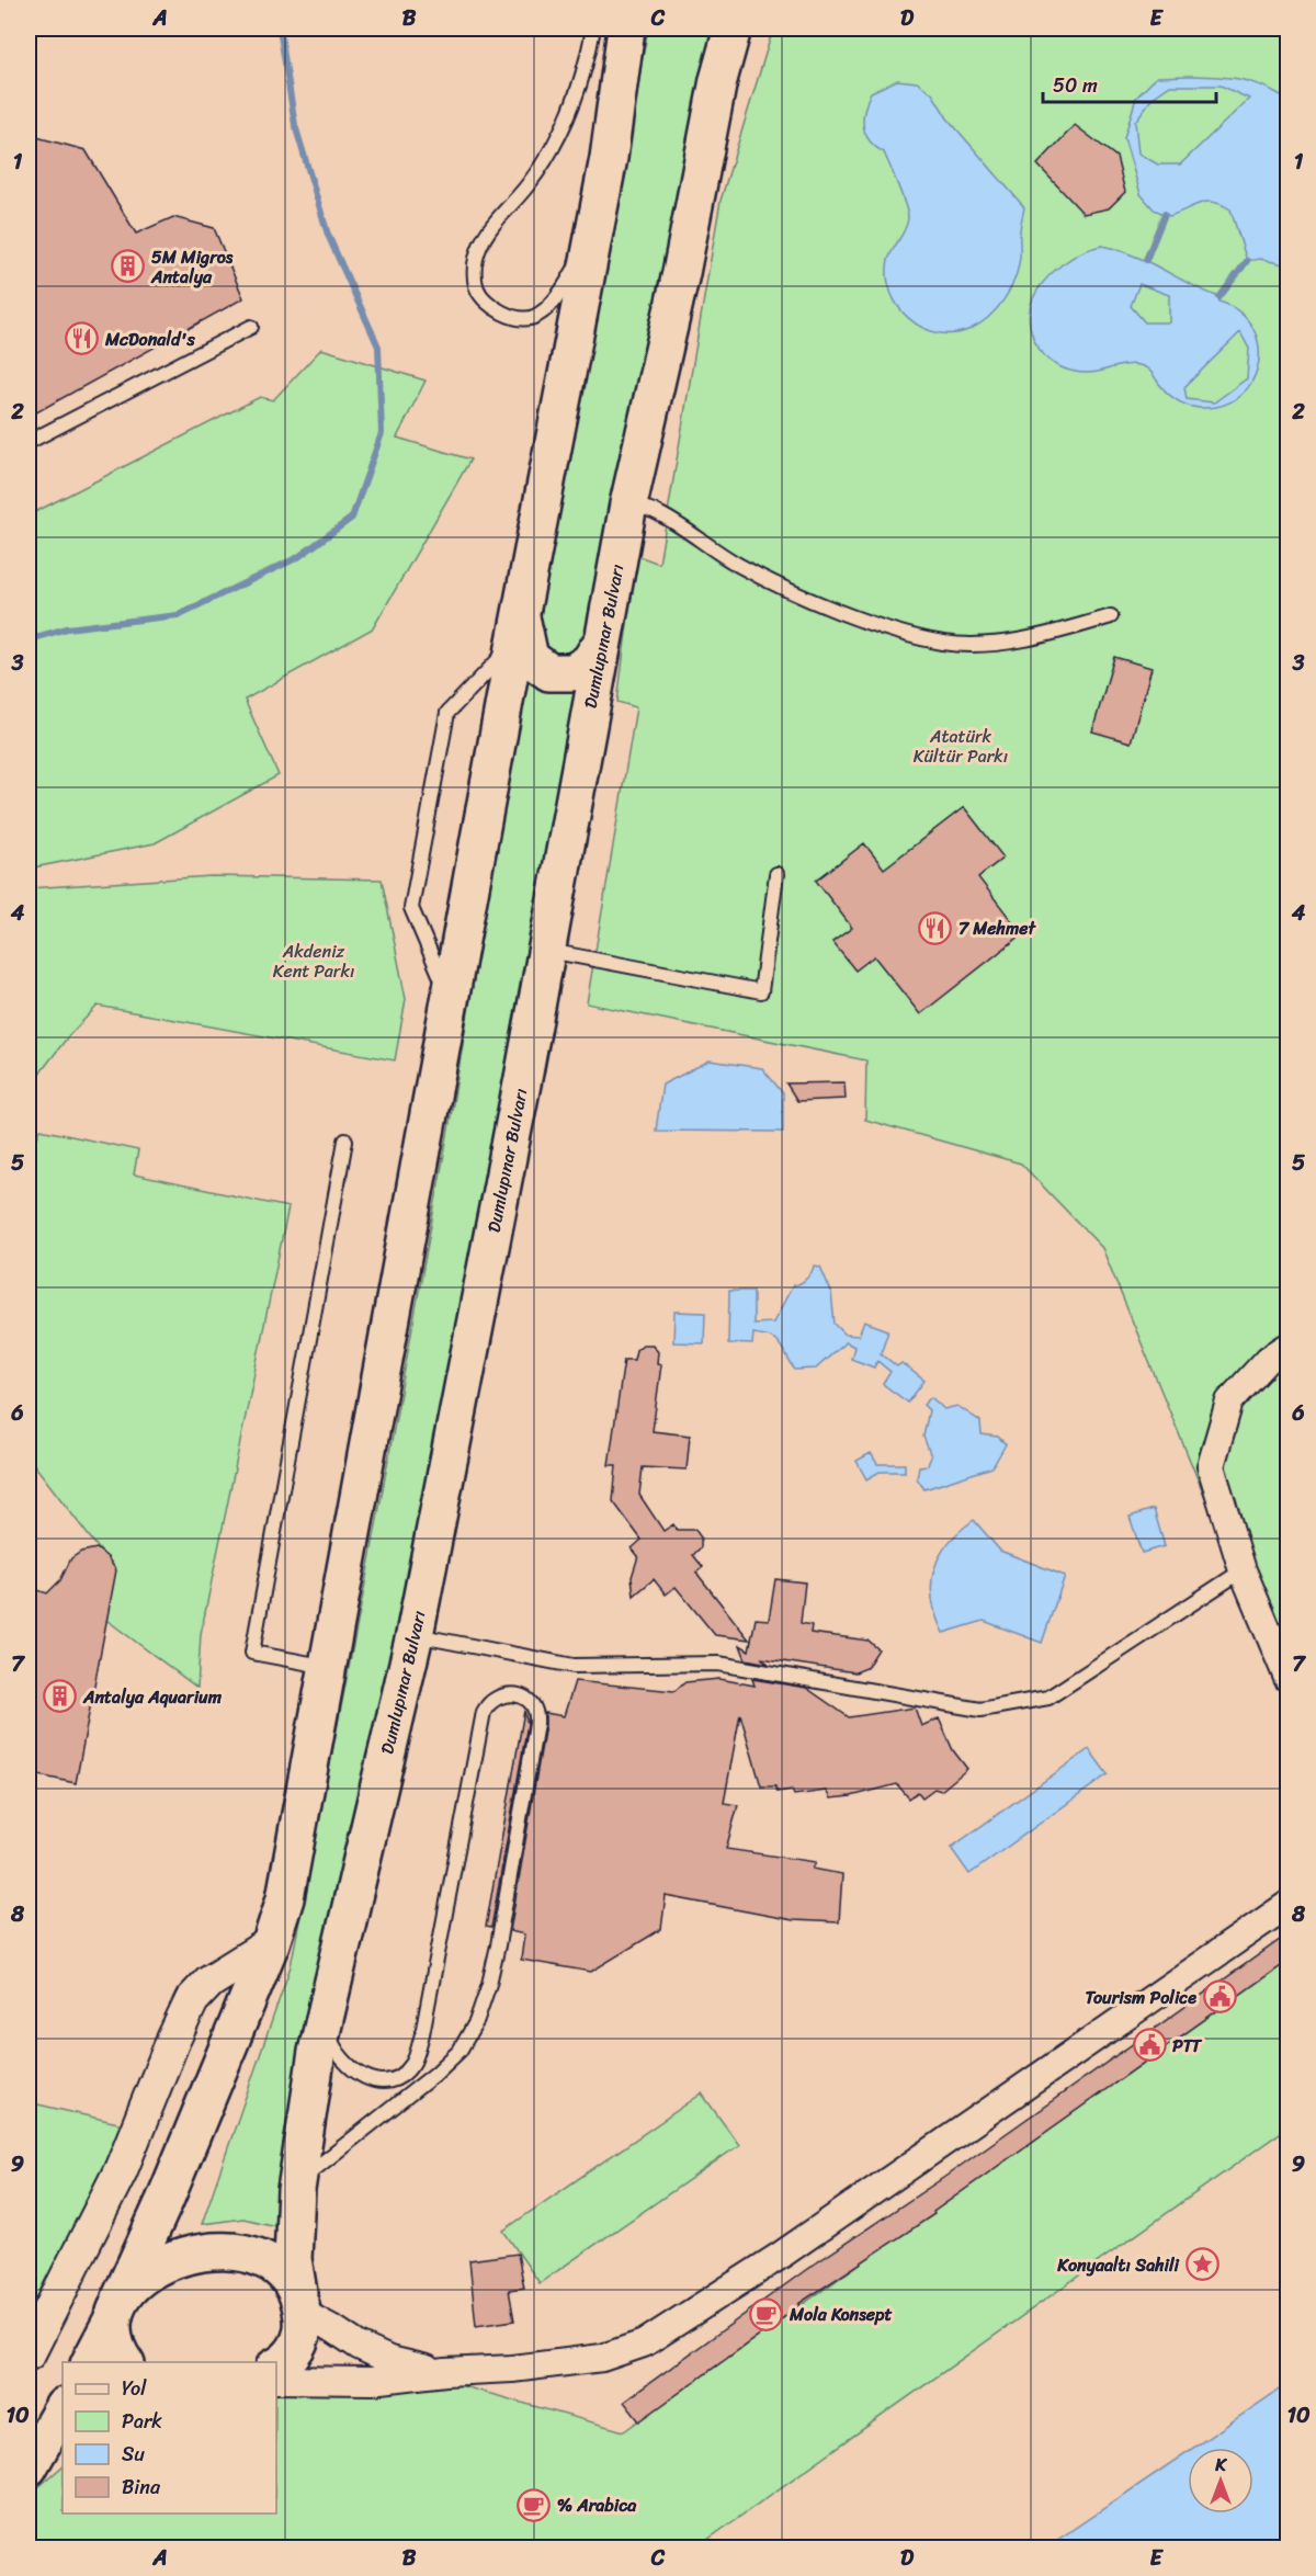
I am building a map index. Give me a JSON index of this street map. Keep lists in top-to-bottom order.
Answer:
{
  "streets": {
    "main road": ["Dumlupınar Bulvarı"]
  },
  "parks": ["Atatürk Kültür Parkı", "Akdeniz Kent Parkı"],
  "places": {
    "building": ["5M Migros Antalya", "Antalya Aquarium"],
    "restaurant": ["McDonald's", "7 Mehmet"],
    "public building": ["Tourism Police", "PTT"],
    "place": ["Konyaaltı Sahili"],
    "cafe": ["Mola Konsept", "% Arabica"]
  },
  "legend": [
    "Yol",
    "Park",
    "Su",
    "Bina"
  ],
  "scale_bar": "50 m",
  "north": "top",
  "grid": {
    "columns": [
      "A",
      "B",
      "C",
      "D",
      "E"
    ],
    "rows": [
      "1",
      "2",
      "3",
      "4",
      "5",
      "6",
      "7",
      "8",
      "9",
      "10"
    ]
  }
}
